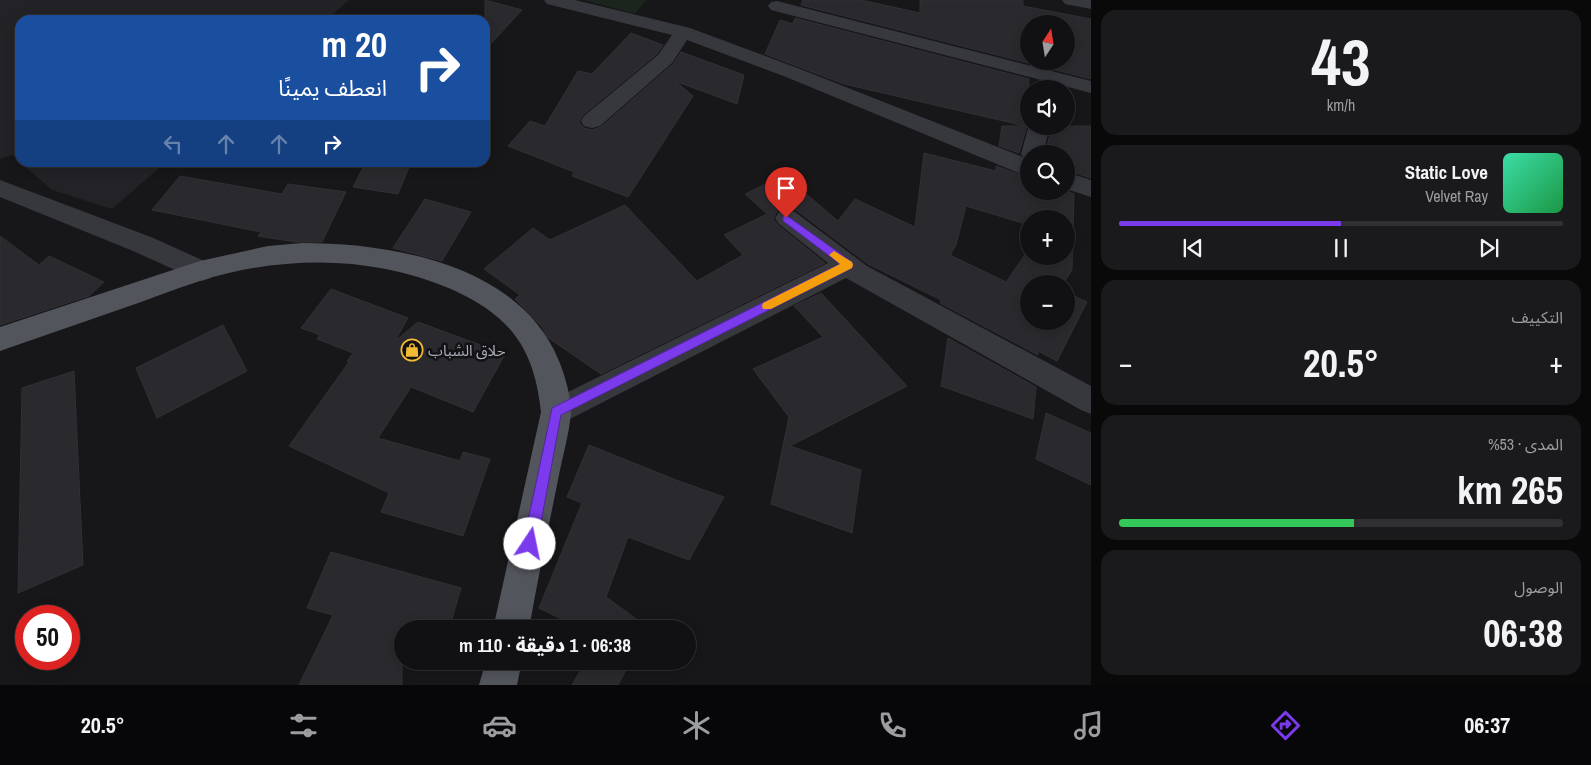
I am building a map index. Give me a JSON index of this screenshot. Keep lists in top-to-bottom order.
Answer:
{
  "places": {
    "shop": ["حلاق الشباب"]
  },
  "north": "top",
  "page": {
    "tile": [
      ["43", "km/h"],
      "التكييف",
      ["المدى · 53%", "265 km"],
      ["الوصول", "06:38"]
    ],
    "map_buttons": ["+", "−"],
    "turn": ["20 m", "انعطف يمينًا"],
    "song": ["Static Love", "Velvet Ray"],
    "heat": ["−", "20.5°", "+"],
    "limit": "50",
    "trip": "06:38 · 1 دقيقة · 110 m",
    "tabs": ["06:37", "20.5°"]
  }
}
